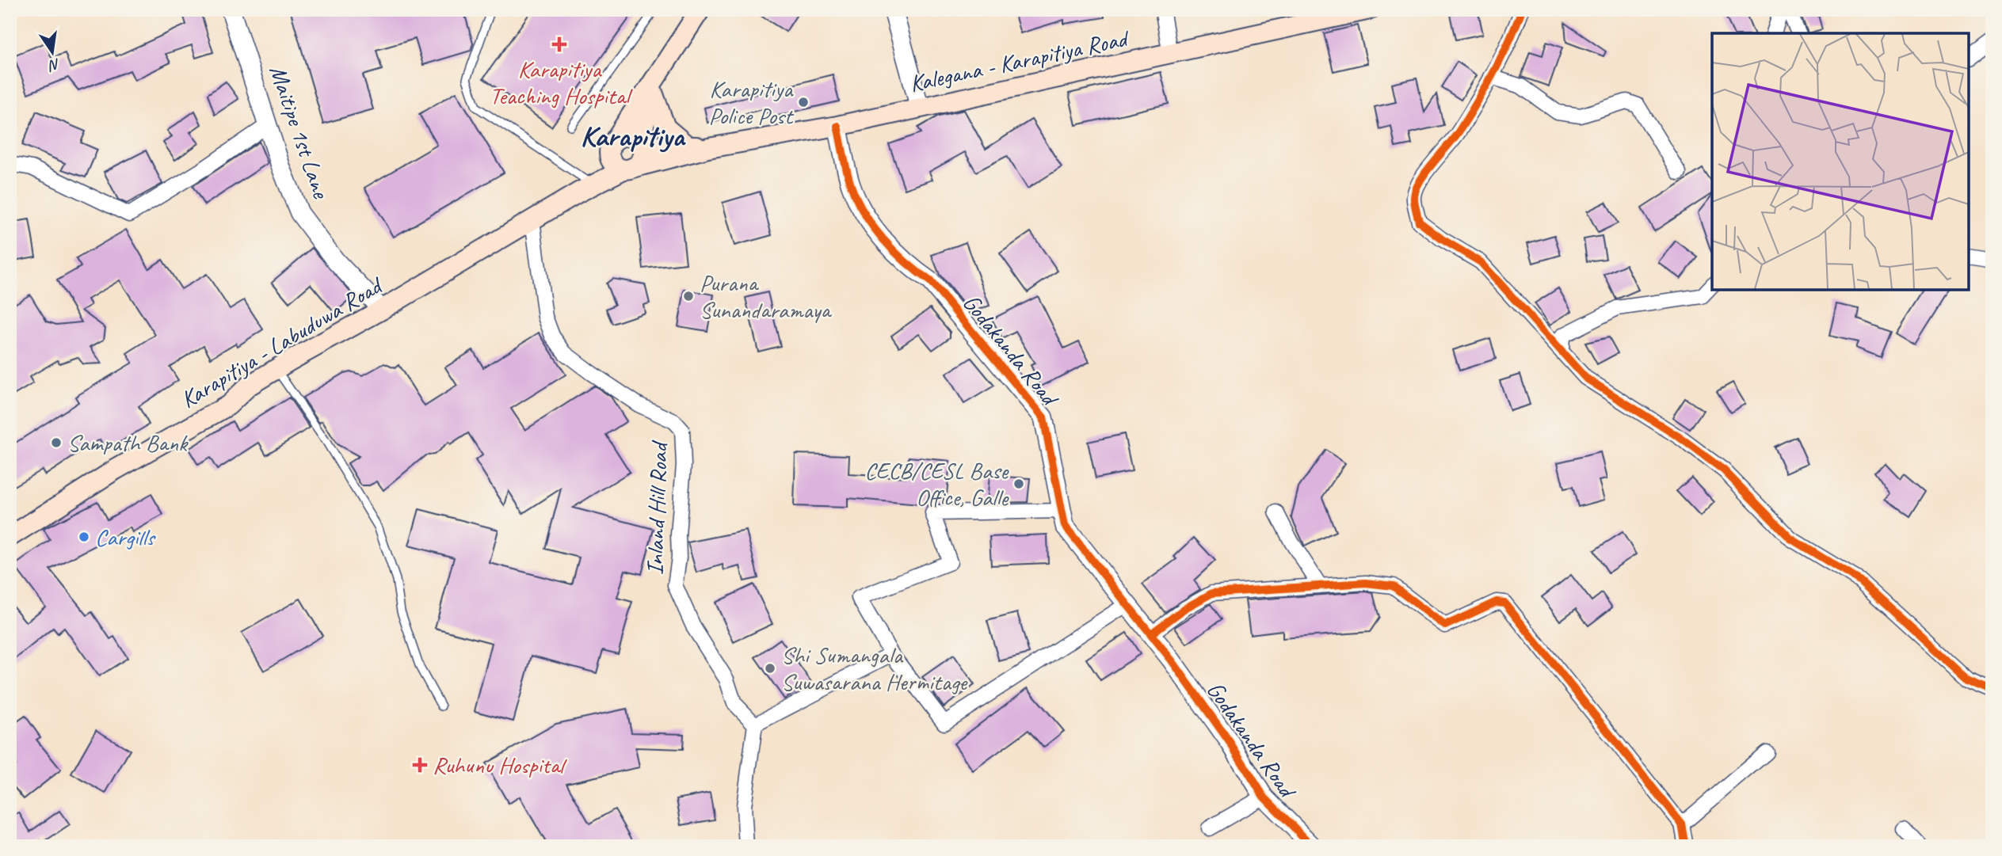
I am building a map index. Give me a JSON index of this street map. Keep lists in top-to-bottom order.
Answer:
{
  "streets": {
    "main road": ["Kalegana - Karapitiya Road", "Karapitiya - Labuduwa Road"],
    "street": ["Maitipe 1st Lane", "Godakanda Road", "Inland Hill Road"]
  },
  "crossings": [
    ["Kalegana - Karapitiya Road", "Karapitiya - Labuduwa Road"],
    ["Kalegana - Karapitiya Road", "Godakanda Road"],
    ["Maitipe 1st Lane", "Karapitiya - Labuduwa Road"],
    ["Karapitiya - Labuduwa Road", "Inland Hill Road"]
  ],
  "districts": ["Karapitiya"],
  "places": {
    "health": ["Karapitiya Teaching Hospital", "Ruhunu Hospital"],
    "other": [
      "Karapitiya Police Post",
      "Purana Sunandaramaya",
      "Sampath Bank",
      "CECB/CESL Base Office, Galle",
      "Cargills",
      "Shi Sumangala Suwasarana Hermitage"
    ]
  },
  "north": "bottom"
}
